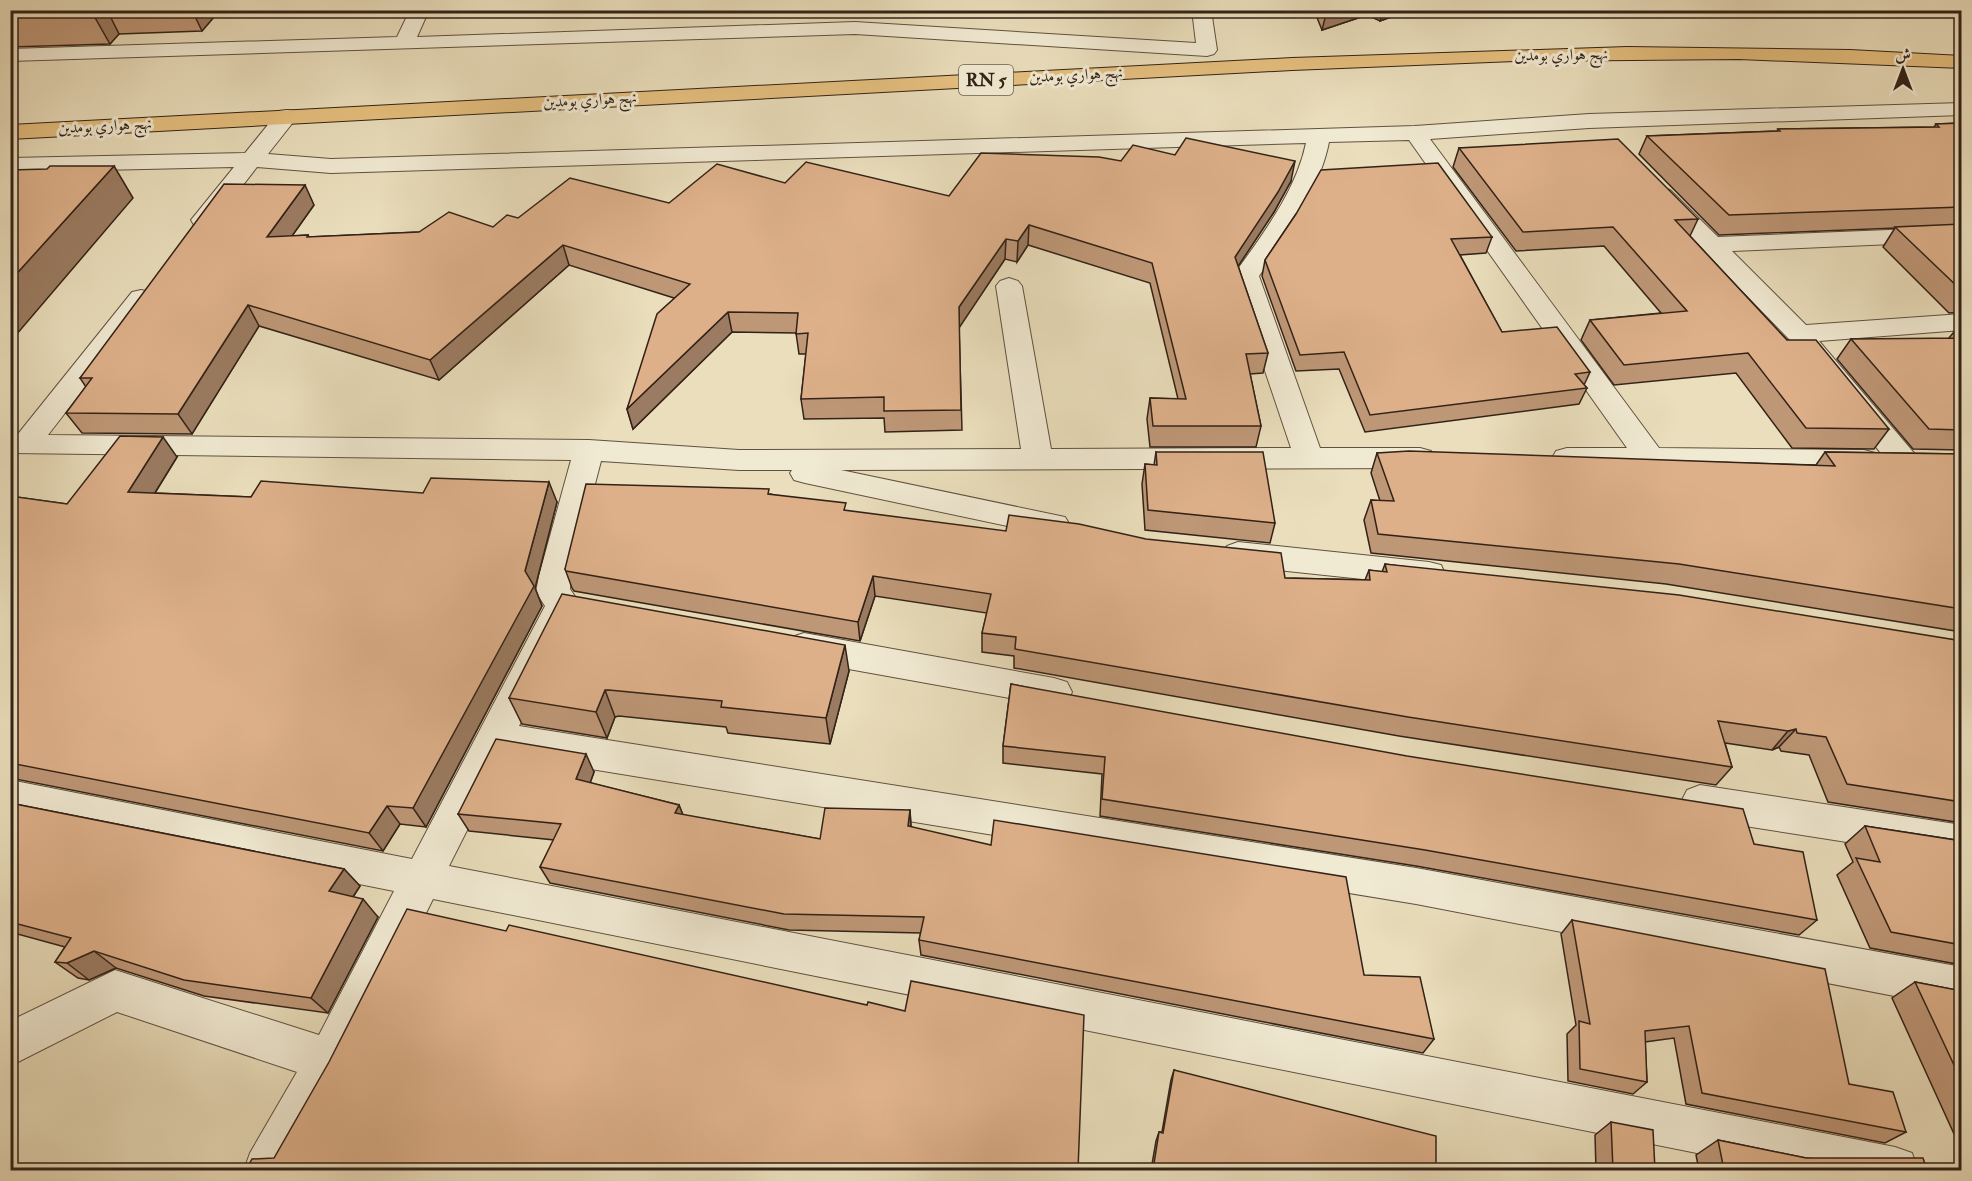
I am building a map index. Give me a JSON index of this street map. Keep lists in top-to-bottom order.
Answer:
{
  "streets": {
    "main road": ["نهج هواري بومدين", "RN 5"]
  },
  "north": "top"
}
